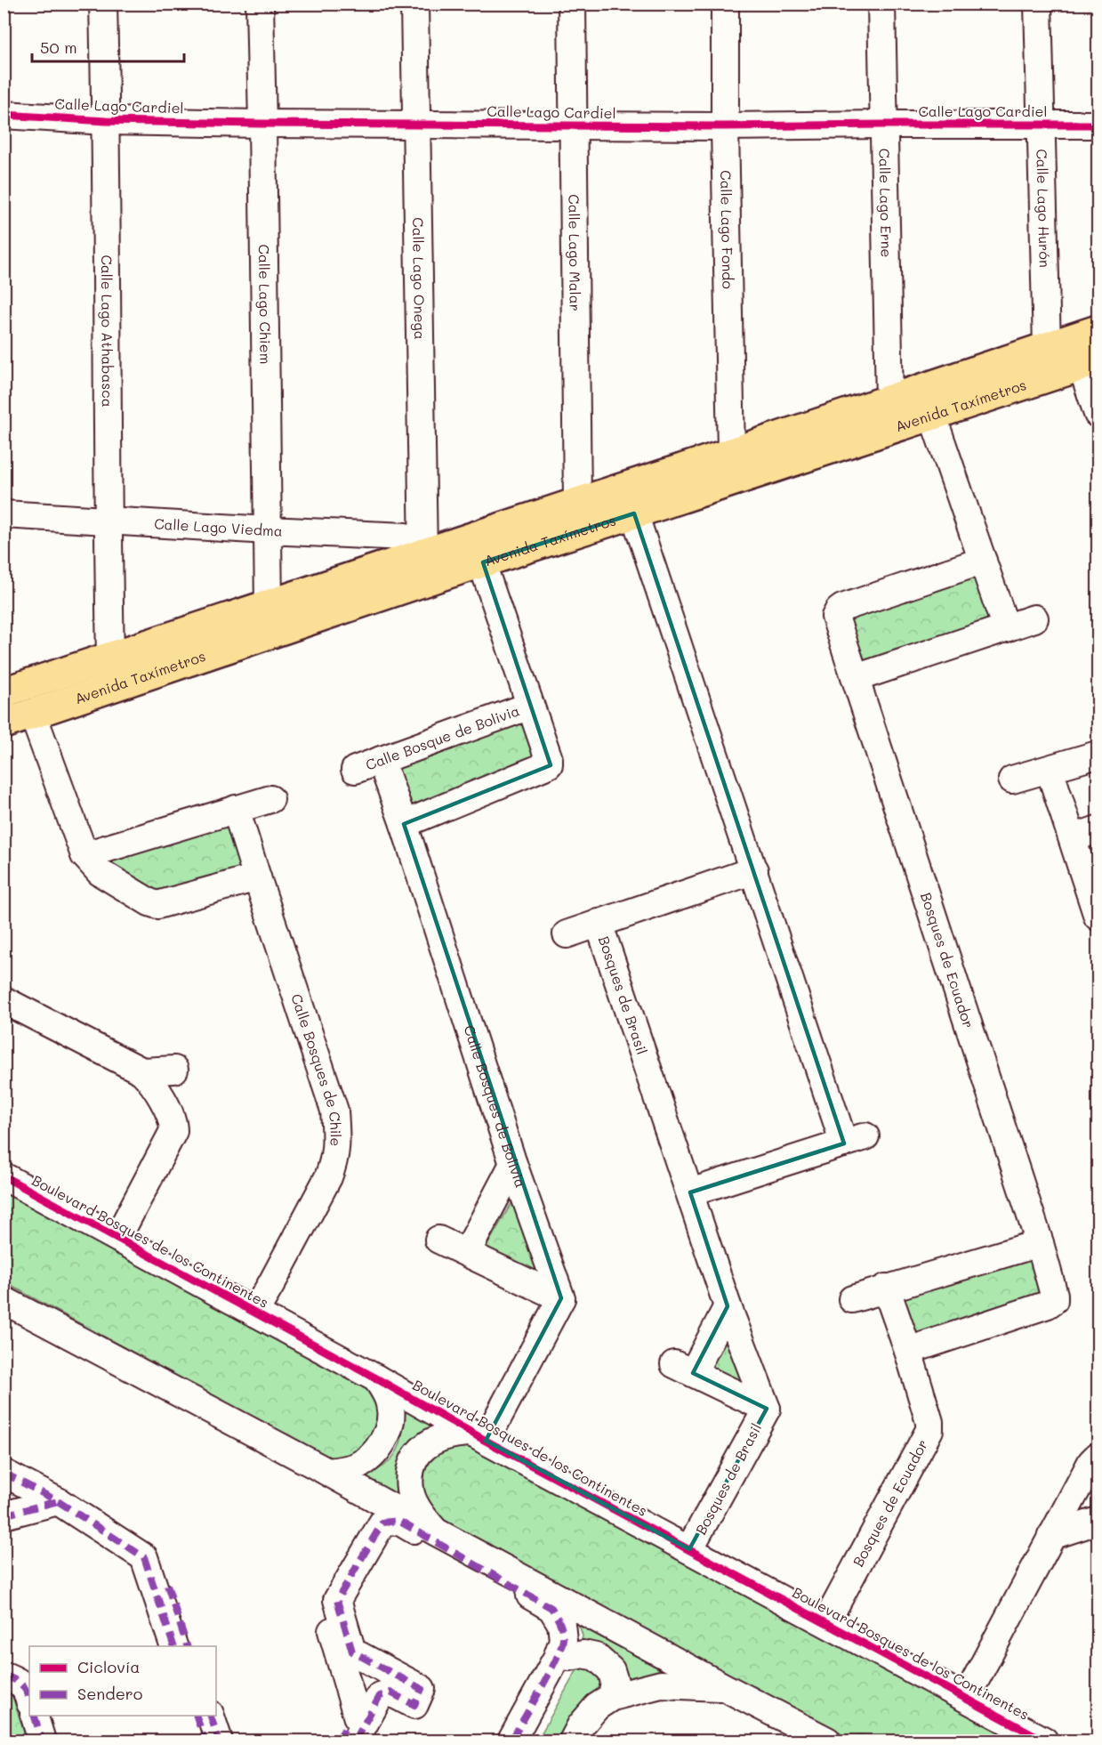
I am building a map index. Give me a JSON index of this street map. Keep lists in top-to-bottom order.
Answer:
{
  "streets": {
    "main road": ["Avenida Taxímetros"],
    "street": [
      "Calle Lago Cardiel",
      "Calle Lago Erne",
      "Calle Lago Hurón",
      "Calle Lago Fondo",
      "Calle Lago Malar",
      "Calle Lago Onega",
      "Calle Lago Chiem",
      "Calle Lago Athabasca",
      "Calle Lago Viedma",
      "Calle Bosque de Bolivia",
      "Bosques de Ecuador",
      "Bosques de Brasil",
      "Calle Bosques de Chile",
      "Calle Bosques de Bolivia",
      "Boulevard Bosques de los Continentes"
    ]
  },
  "crossings": [
    ["Calle Lago Cardiel", "Calle Lago Erne"],
    ["Calle Lago Cardiel", "Calle Lago Hurón"],
    ["Calle Lago Cardiel", "Calle Lago Fondo"],
    ["Calle Lago Cardiel", "Calle Lago Malar"],
    ["Calle Lago Cardiel", "Calle Lago Onega"],
    ["Calle Lago Cardiel", "Calle Lago Chiem"],
    ["Calle Lago Cardiel", "Calle Lago Athabasca"],
    ["Calle Lago Erne", "Avenida Taxímetros"],
    ["Calle Lago Hurón", "Avenida Taxímetros"],
    ["Calle Lago Fondo", "Avenida Taxímetros"],
    ["Calle Lago Malar", "Avenida Taxímetros"],
    ["Calle Lago Onega", "Avenida Taxímetros"],
    ["Calle Lago Onega", "Calle Lago Viedma"],
    ["Calle Lago Chiem", "Avenida Taxímetros"],
    ["Calle Lago Chiem", "Calle Lago Viedma"],
    ["Calle Lago Athabasca", "Avenida Taxímetros"],
    ["Calle Lago Athabasca", "Calle Lago Viedma"],
    ["Avenida Taxímetros", "Calle Lago Viedma"],
    ["Avenida Taxímetros", "Calle Bosque de Bolivia"],
    ["Calle Bosque de Bolivia", "Calle Bosques de Bolivia"],
    ["Bosques de Ecuador", "Boulevard Bosques de los Continentes"],
    ["Bosques de Brasil", "Boulevard Bosques de los Continentes"],
    ["Calle Bosques de Chile", "Boulevard Bosques de los Continentes"]
  ],
  "legend": ["Ciclovía", "Sendero"],
  "scale_bar": "50 m"
}
